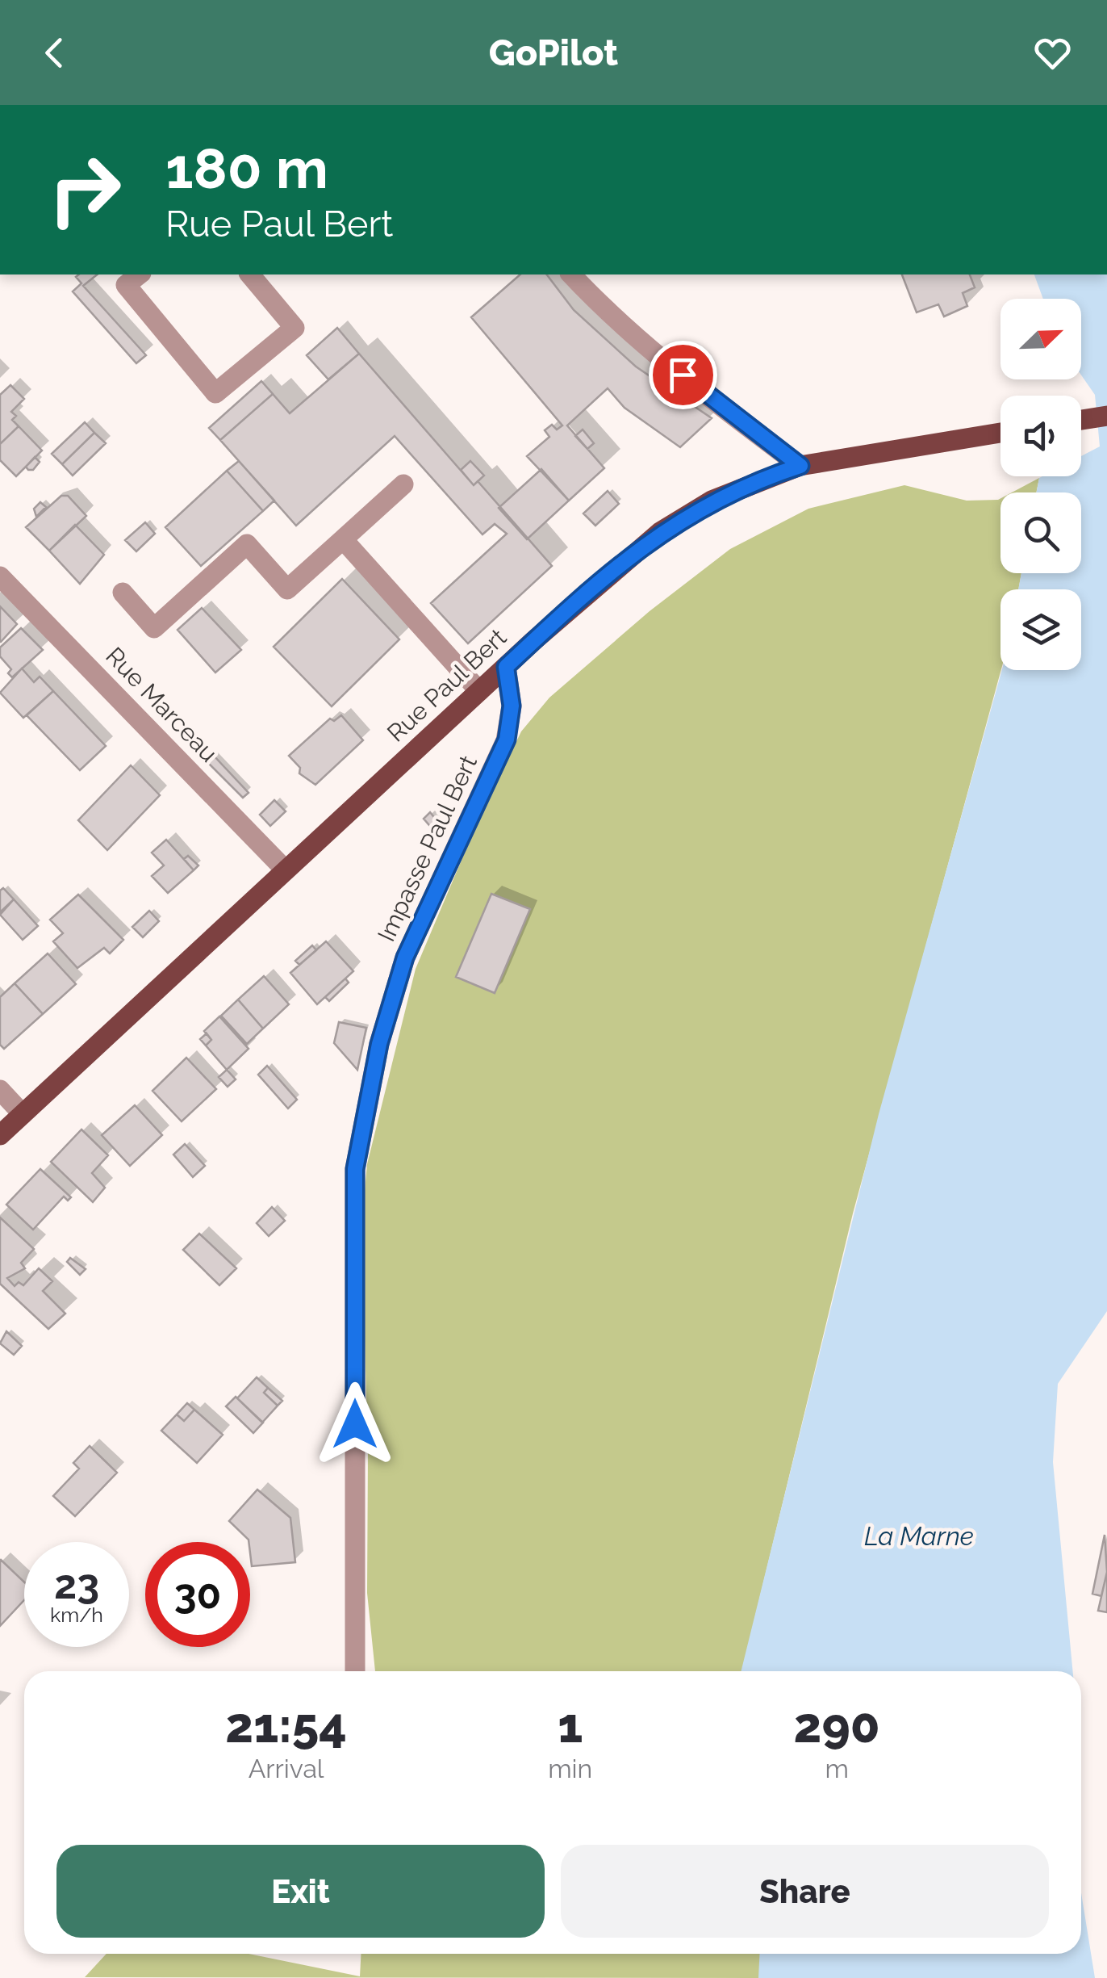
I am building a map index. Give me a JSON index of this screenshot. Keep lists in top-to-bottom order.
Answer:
{
  "streets": {
    "main road": ["Rue Paul Bert"],
    "street": ["Rue Marceau", "Impasse Paul Bert"]
  },
  "crossings": [
    ["Rue Paul Bert", "Rue Marceau"],
    ["Rue Paul Bert", "Impasse Paul Bert"]
  ],
  "water": ["La Marne"],
  "north": "top right",
  "page": {
    "header": "GoPilot",
    "turn": ["180 m", "Rue Paul Bert"],
    "speed": "23 km/h",
    "limit": "30",
    "eta": [
      "21:54",
      "Arrival",
      "1",
      "min",
      "290",
      "m"
    ],
    "buttons": ["Exit", "Share"]
  }
}
